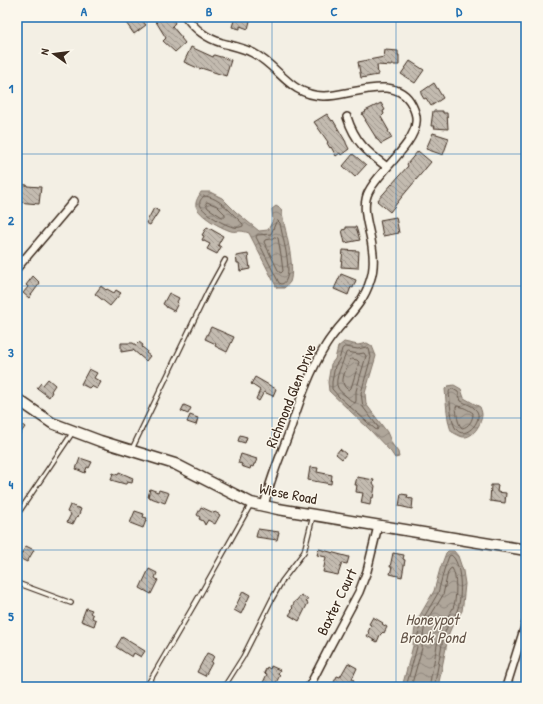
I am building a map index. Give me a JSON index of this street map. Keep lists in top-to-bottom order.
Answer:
{
  "streets": {
    "street": ["Richmond Glen Drive", "Wiese Road", "Baxter Court"]
  },
  "crossings": [
    ["Richmond Glen Drive", "Wiese Road"],
    ["Wiese Road", "Baxter Court"]
  ],
  "water": ["Honeypot Brook Pond"],
  "north": "left",
  "grid": {
    "columns": [
      "A",
      "B",
      "C",
      "D"
    ],
    "rows": [
      "1",
      "2",
      "3",
      "4",
      "5"
    ]
  }
}
